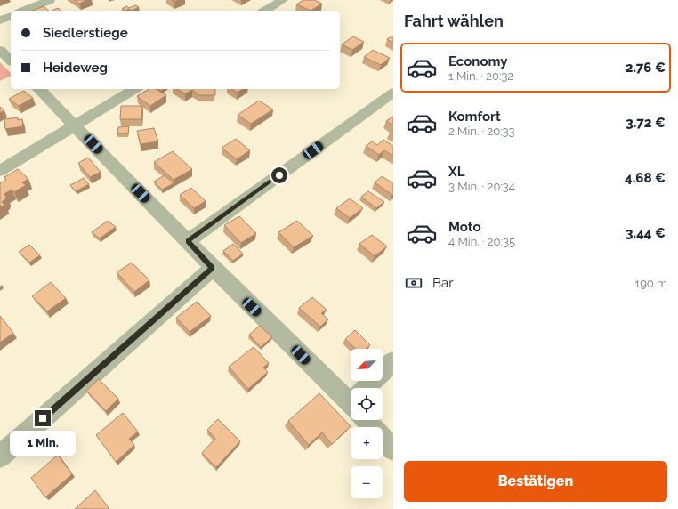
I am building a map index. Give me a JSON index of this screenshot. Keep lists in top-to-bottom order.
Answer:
{
  "north": "bottom left",
  "page": {
    "heading": "Fahrt wählen",
    "banner": ["Siedlerstiege", "Heideweg"],
    "list": [
      {
        "name": "Economy",
        "note": "1 Min. · 20:32",
        "value": "2.76 €"
      },
      {
        "name": "Komfort",
        "note": "2 Min. · 20:33",
        "value": "3.72 €"
      },
      {
        "name": "XL",
        "note": "3 Min. · 20:34",
        "value": "4.68 €"
      },
      {
        "name": "Moto",
        "note": "4 Min. · 20:35",
        "value": "3.44 €"
      }
    ],
    "pay": ["Bar", "190 m"],
    "map_buttons": ["+", "−"],
    "bubble": "1 Min.",
    "buttons": "Bestätigen"
  }
}
